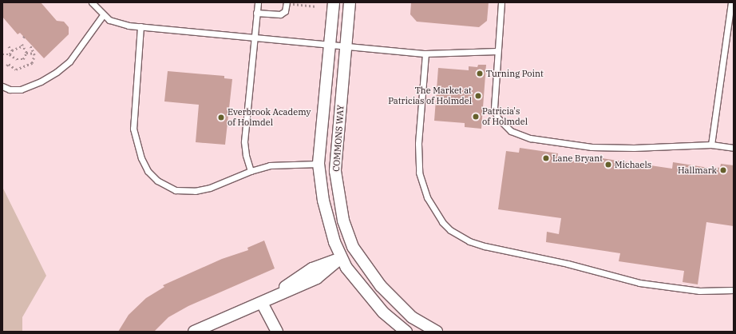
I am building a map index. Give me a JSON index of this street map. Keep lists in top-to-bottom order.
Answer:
{
  "streets": {
    "street": ["COMMONS WAY"]
  },
  "places": [
    "Turning Point",
    "The Market at Patricias of Holmdel",
    "Patricia's of Holmdel",
    "Everbrook Academy of Holmdel",
    "Lane Bryant",
    "Michaels",
    "Hallmark"
  ]
}
